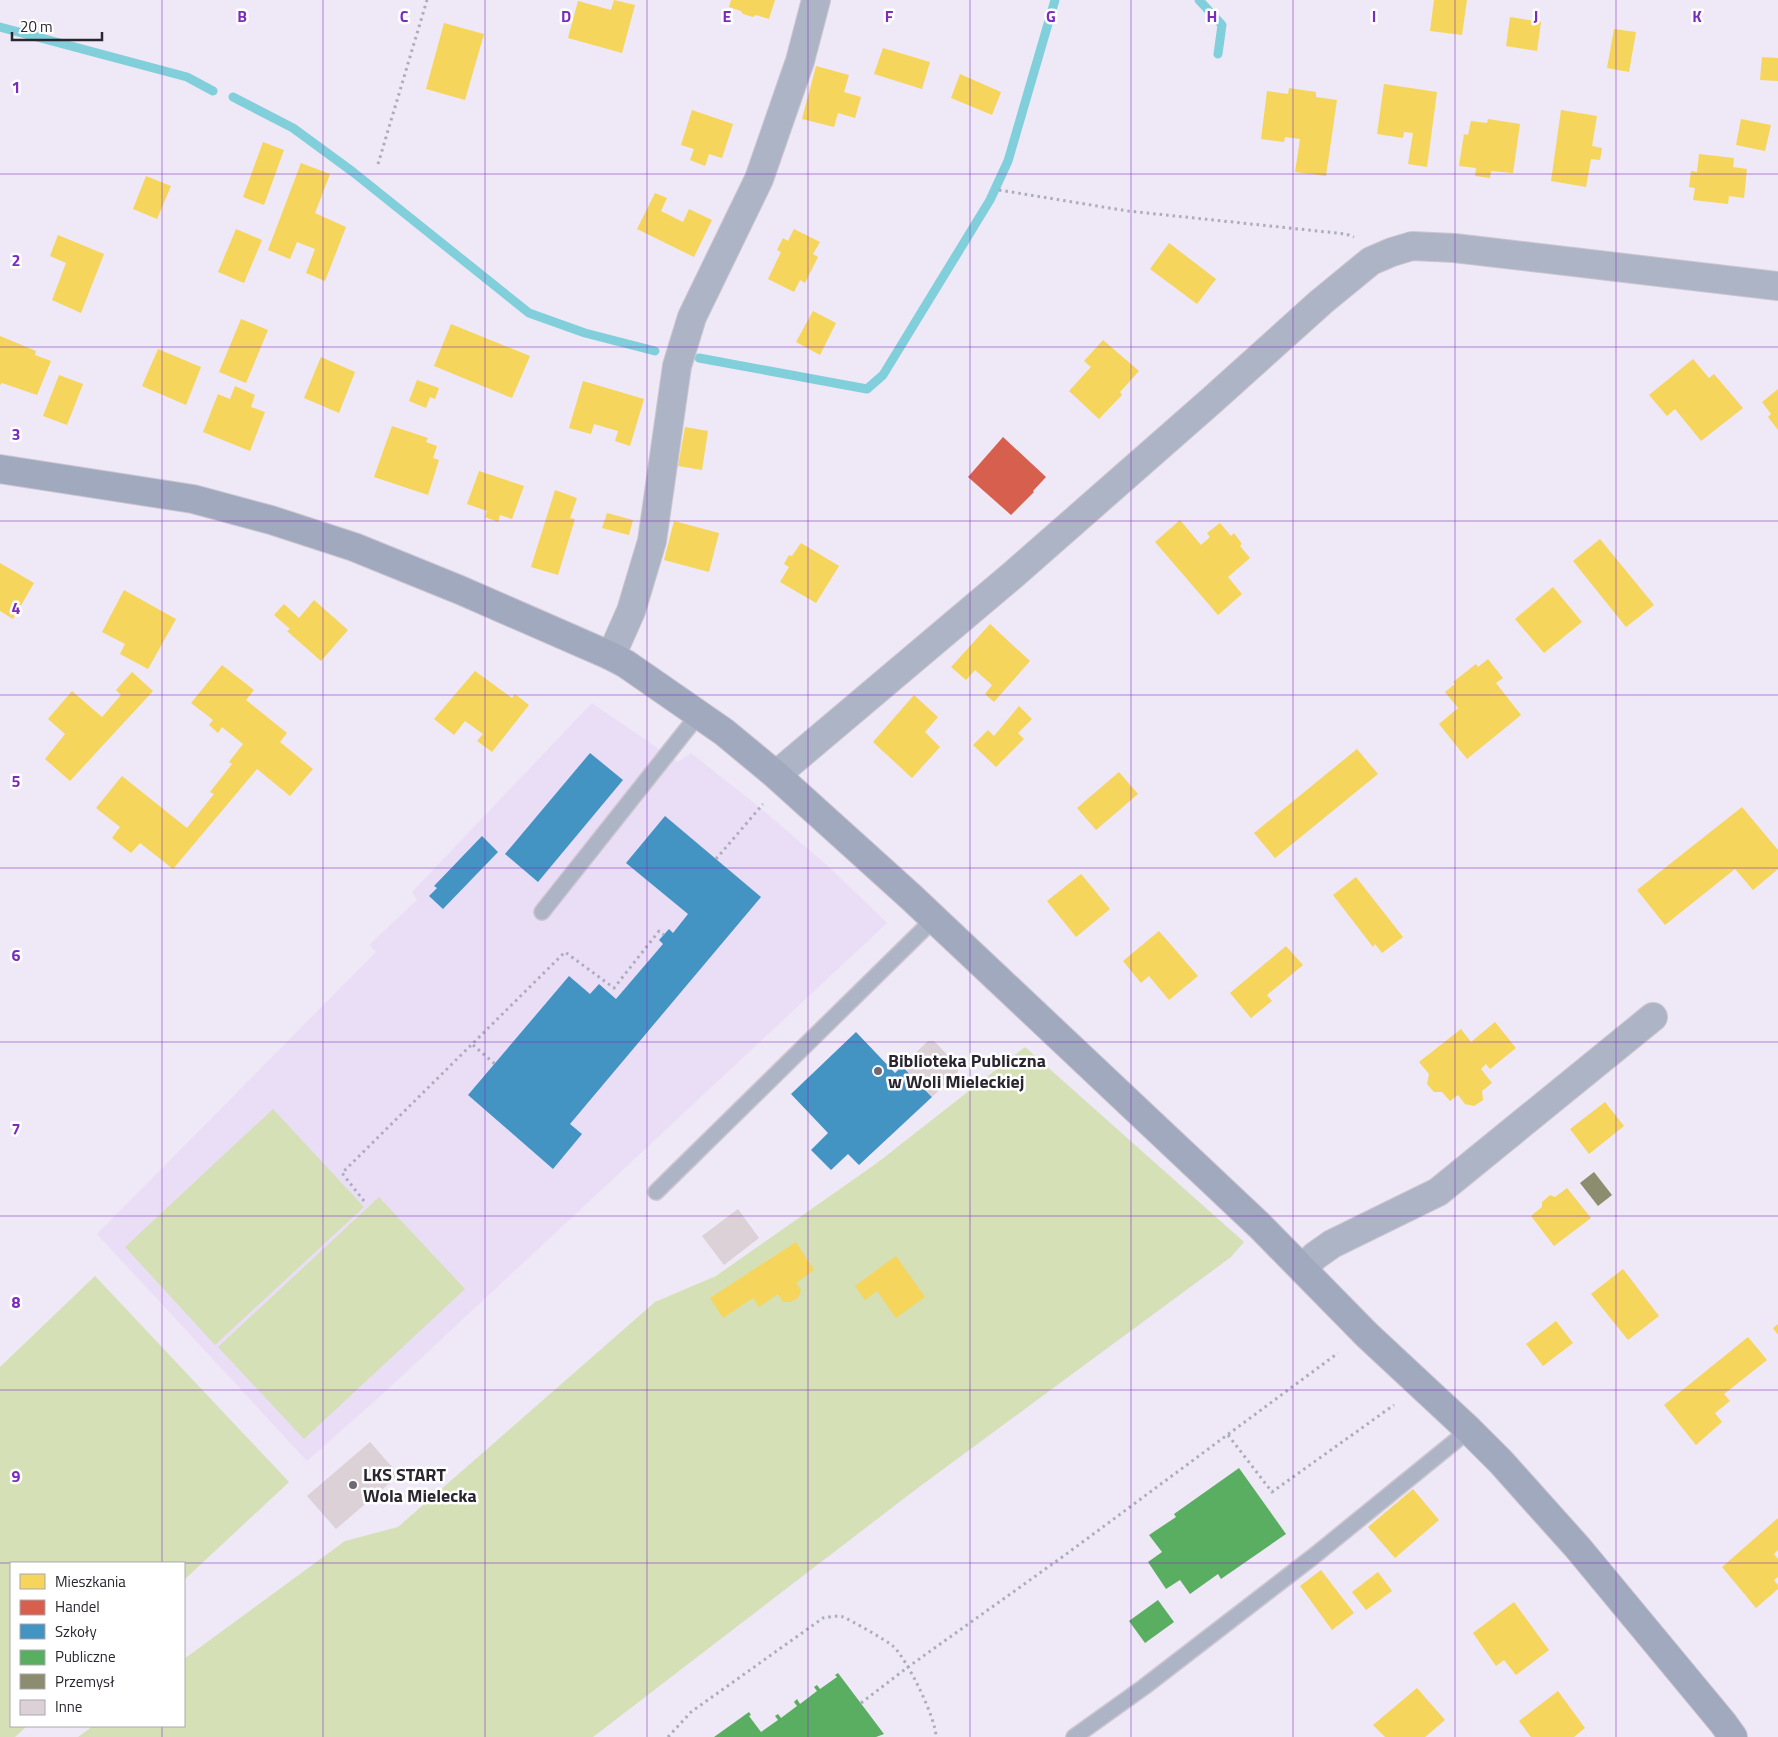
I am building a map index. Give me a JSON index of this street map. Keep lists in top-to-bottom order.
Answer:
{
  "places": ["Biblioteka Publiczna w Woli Mieleckiej", "LKS START Wola Mielecka"],
  "legend": [
    "Mieszkania",
    "Handel",
    "Szkoły",
    "Publiczne",
    "Przemysł",
    "Inne"
  ],
  "scale_bar": "20 m",
  "grid": {
    "columns": [
      "B",
      "C",
      "D",
      "E",
      "F",
      "G",
      "H",
      "I",
      "J",
      "K"
    ],
    "rows": [
      "1",
      "2",
      "3",
      "4",
      "5",
      "6",
      "7",
      "8",
      "9"
    ]
  }
}
